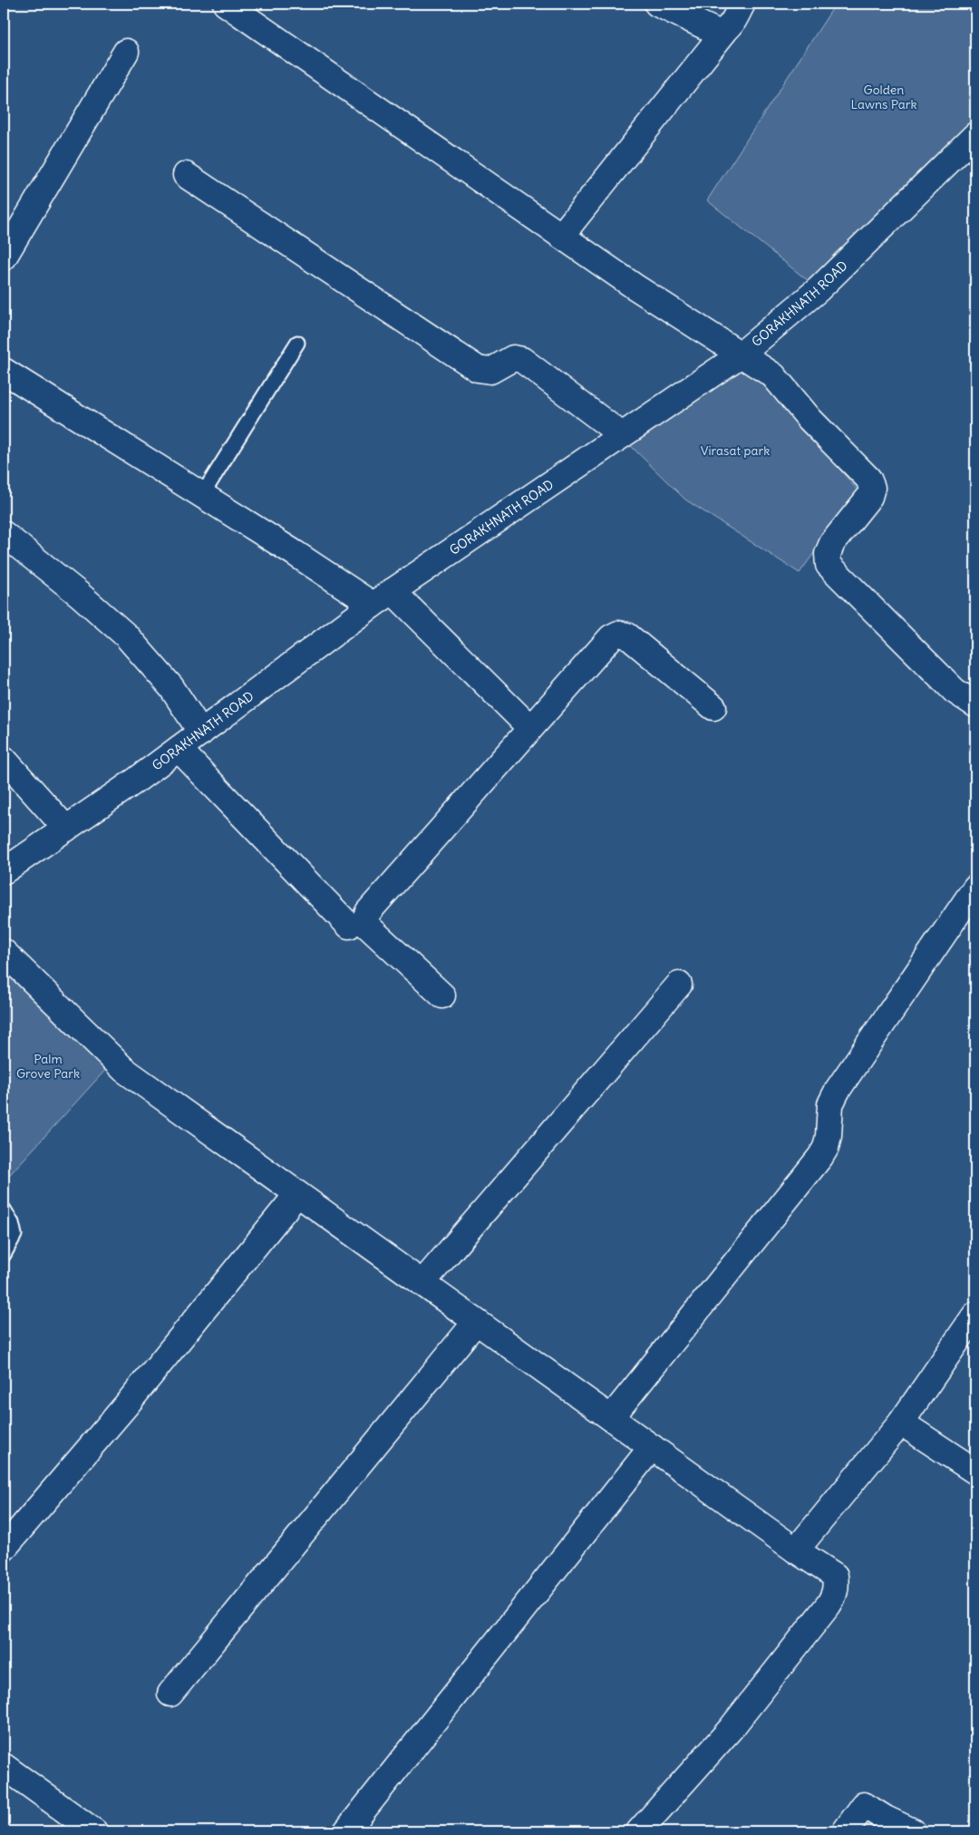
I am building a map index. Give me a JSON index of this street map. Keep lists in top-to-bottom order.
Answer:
{
  "streets": {
    "street": ["GORAKHNATH ROAD"]
  },
  "parks": ["Golden Lawns Park", "Virasat park", "Palm Grove Park"]
}
